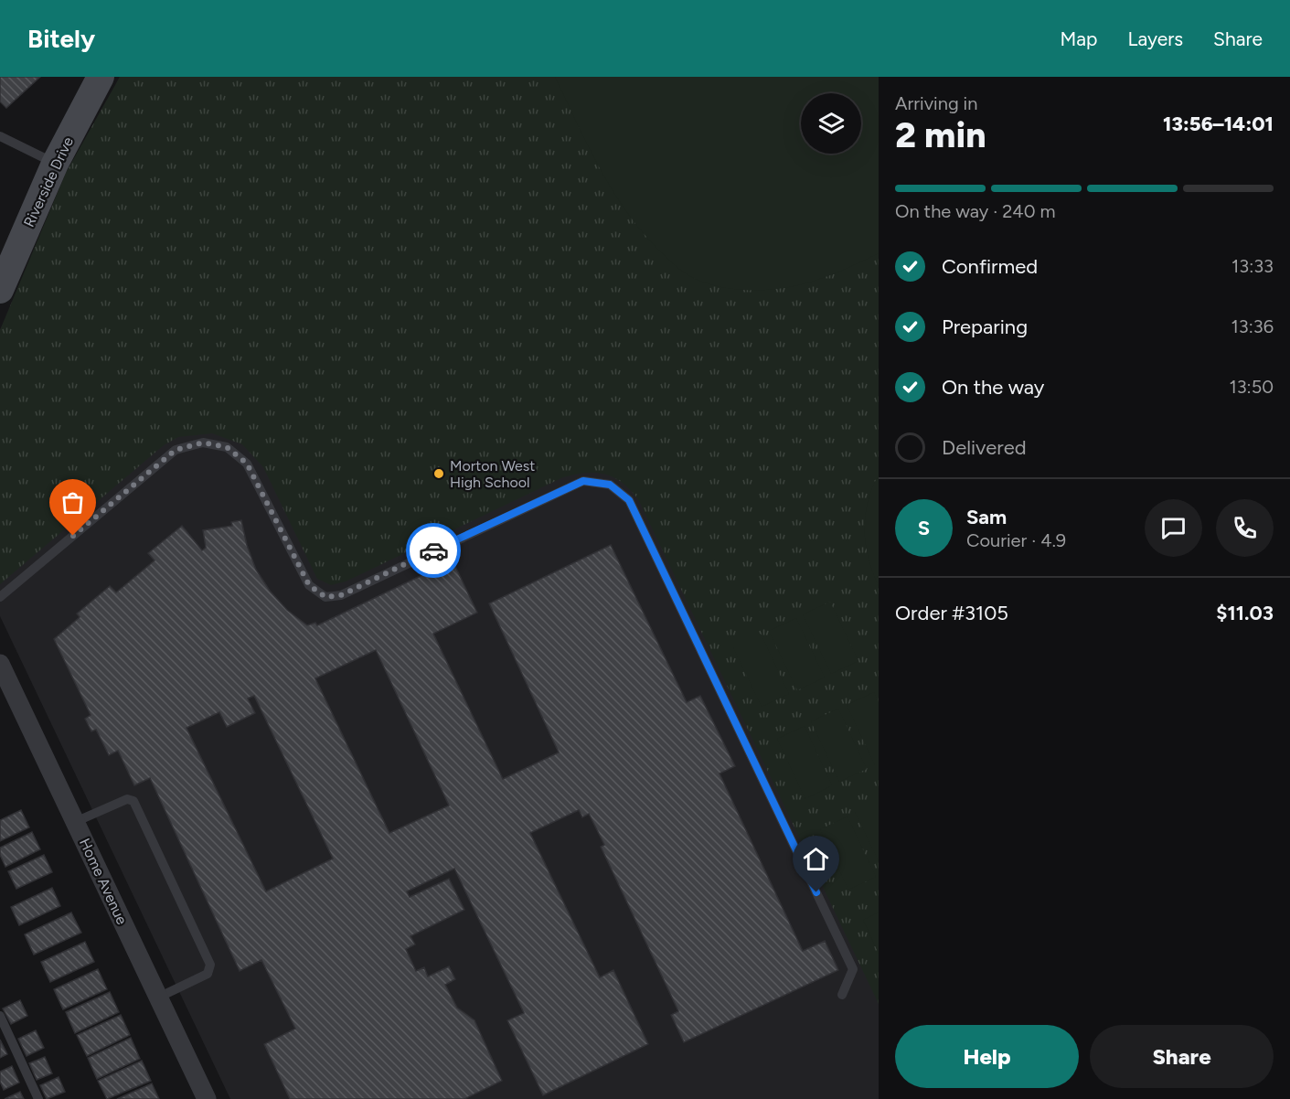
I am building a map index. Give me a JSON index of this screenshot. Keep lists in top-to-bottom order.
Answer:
{
  "streets": {
    "street": ["Riverside Drive", "Home Avenue"]
  },
  "places": ["Morton West High School"],
  "page": {
    "header": "Bitely",
    "nav": ["Map", "Layers", "Share"],
    "heading": ["2 min", "Arriving in", "13:56–14:01"],
    "panel": [
      "Sam",
      "Courier · 4.9",
      "Order #3105",
      "$11.03"
    ],
    "bar": "On the way · 240 m",
    "list": [
      ["Confirmed", "13:33"],
      ["Preparing", "13:36"],
      ["On the way", "13:50"],
      "Delivered"
    ],
    "round": "S",
    "buttons": ["Help", "Share"]
  }
}
